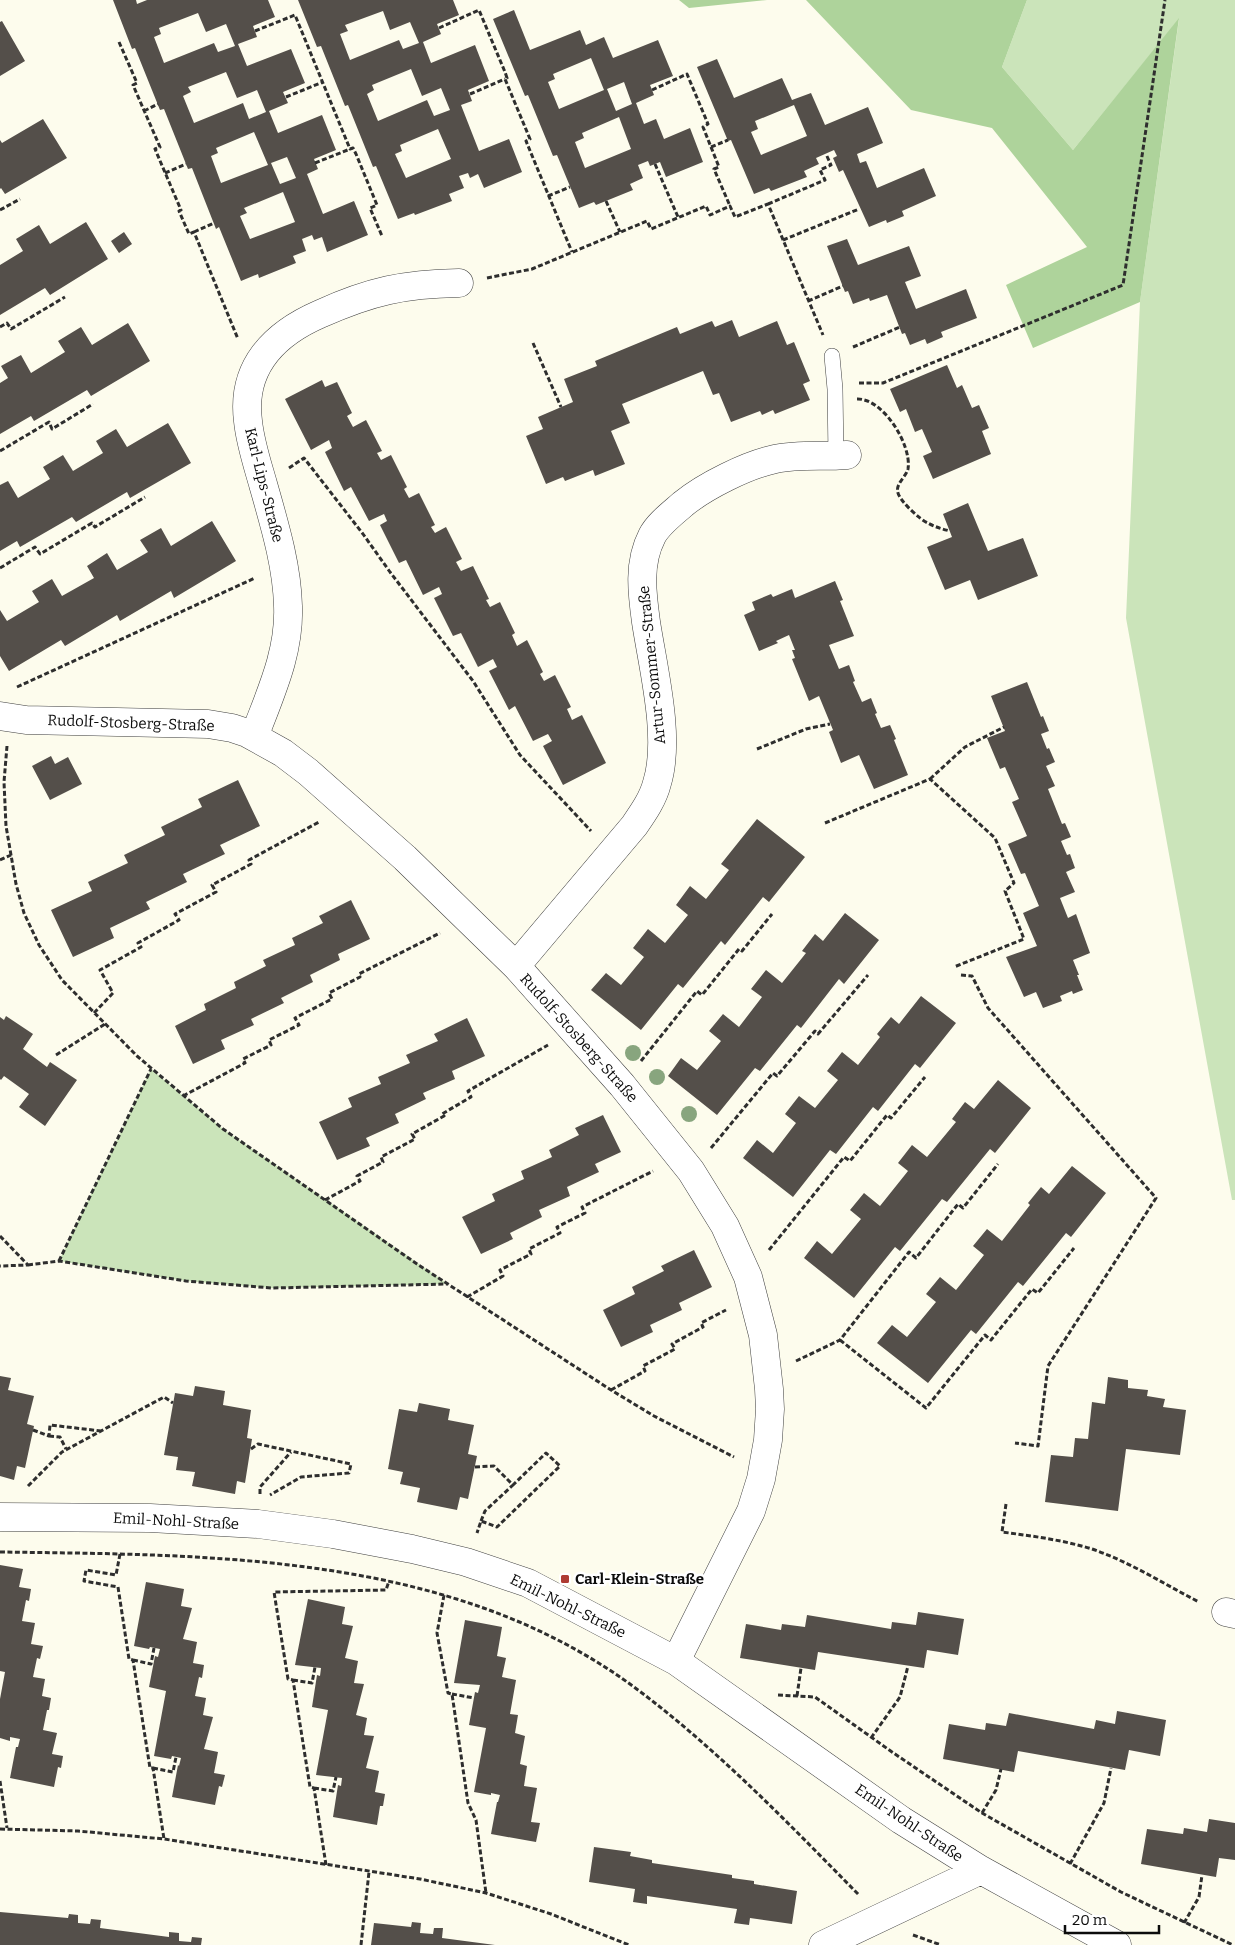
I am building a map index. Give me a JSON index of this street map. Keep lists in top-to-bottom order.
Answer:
{
  "streets": {
    "street": [
      "Karl-Lips-Straße",
      "Artur-Sommer-Straße",
      "Rudolf-Stosberg-Straße",
      "Emil-Nohl-Straße"
    ]
  },
  "crossings": [
    ["Karl-Lips-Straße", "Rudolf-Stosberg-Straße"],
    ["Artur-Sommer-Straße", "Rudolf-Stosberg-Straße"],
    ["Rudolf-Stosberg-Straße", "Emil-Nohl-Straße"]
  ],
  "places": {
    "transit": ["Carl-Klein-Straße"]
  },
  "scale_bar": "20 m"
}
